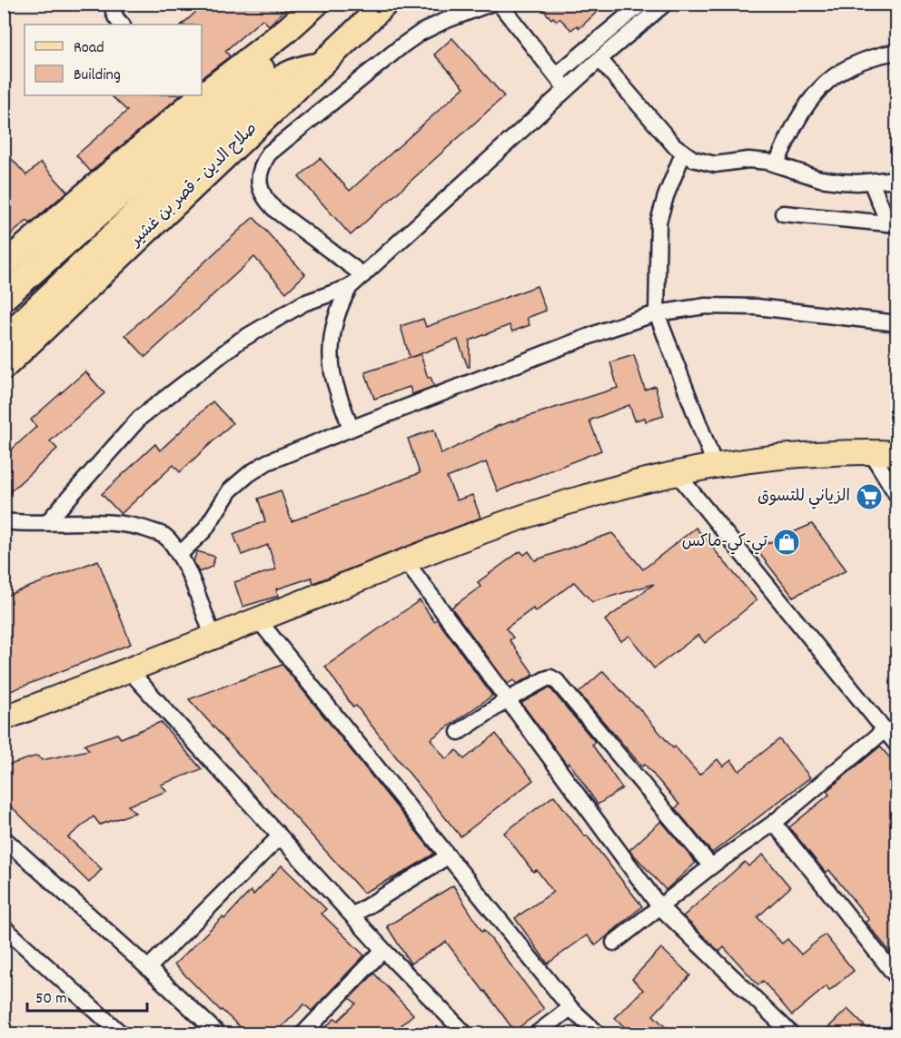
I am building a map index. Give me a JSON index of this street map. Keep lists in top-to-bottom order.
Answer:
{
  "streets": {
    "highway": ["صلاح الدين - قصر بن غشير"]
  },
  "places": {
    "supermarket": ["الزياني للتسوق"],
    "shop": ["تي-كي-ماكس"]
  },
  "legend": ["Road", "Building"],
  "scale_bar": "50 m"
}
